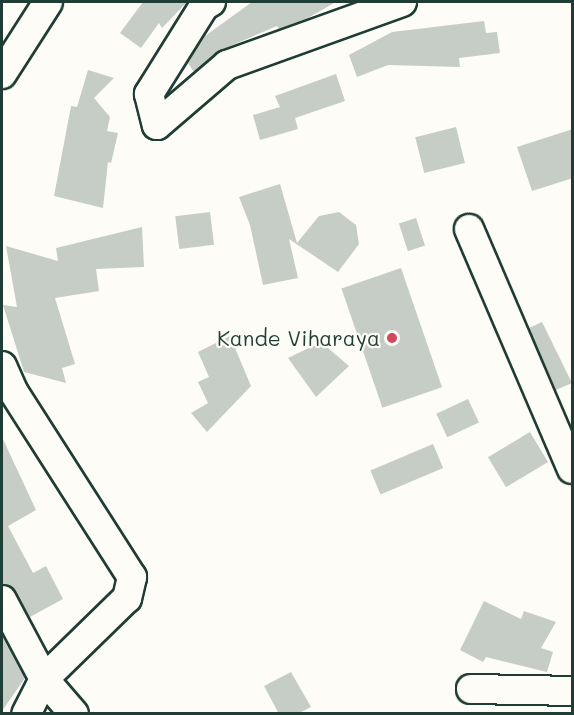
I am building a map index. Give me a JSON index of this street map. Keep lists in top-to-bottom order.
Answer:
{
  "places": ["Kande Viharaya"]
}
